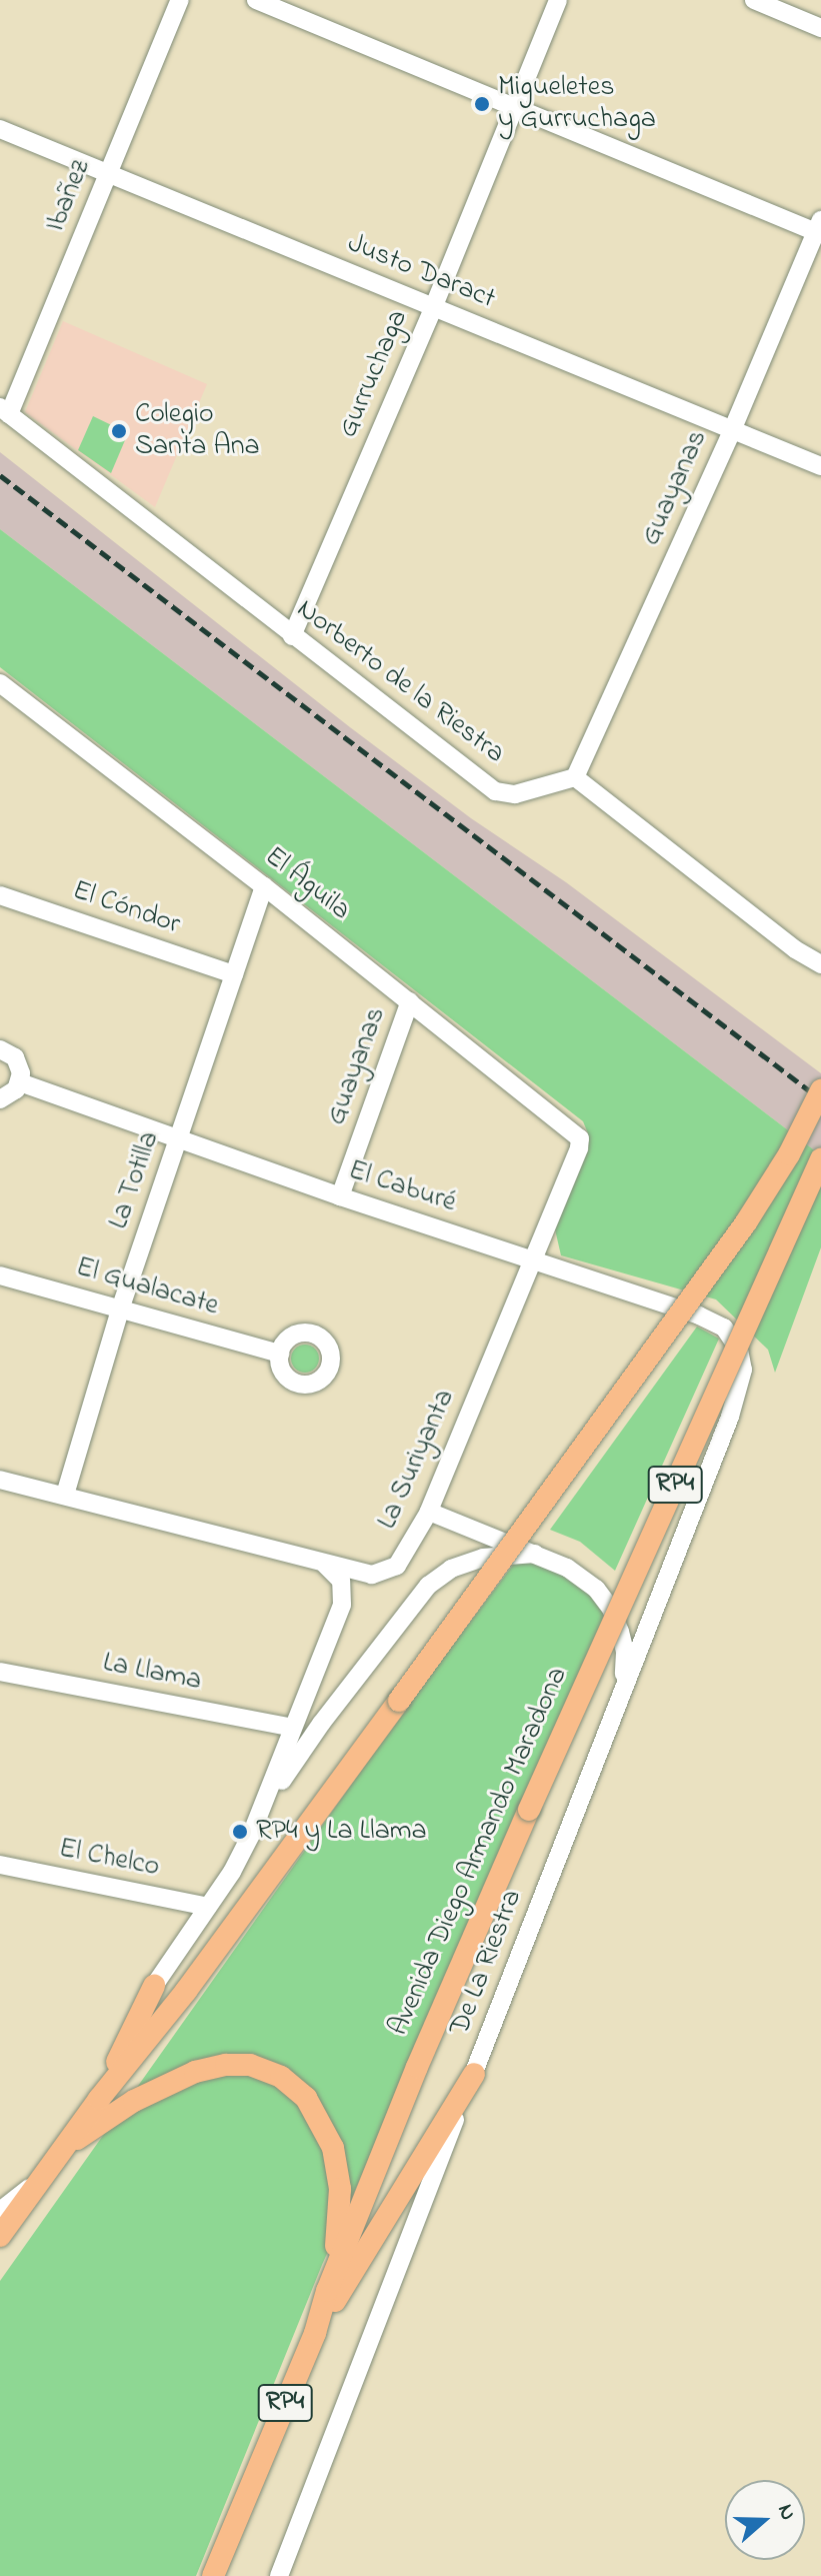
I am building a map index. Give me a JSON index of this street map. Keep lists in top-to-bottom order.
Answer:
{
  "streets": {
    "main road": ["RP4", "Avenida Diego Armando Maradona"],
    "street": [
      "Ibañez",
      "Justo Daract",
      "Gurruchaga",
      "Guayanas",
      "Norberto de la Riestra",
      "El Águila",
      "El Cóndor",
      "La Totilla",
      "El Caburé",
      "El Gualacate",
      "La Suriyanta",
      "La Llama",
      "El Chelco",
      "De La Riestra"
    ]
  },
  "crossings": [
    ["Ibañez", "Justo Daract"],
    ["Ibañez", "Norberto de la Riestra"],
    ["Justo Daract", "Gurruchaga"],
    ["Justo Daract", "Guayanas"],
    ["Gurruchaga", "Norberto de la Riestra"],
    ["Guayanas", "Norberto de la Riestra"],
    ["Guayanas", "El Águila"],
    ["Guayanas", "El Caburé"],
    ["El Águila", "La Totilla"],
    ["El Águila", "La Suriyanta"],
    ["El Cóndor", "La Totilla"],
    ["La Totilla", "El Caburé"],
    ["La Totilla", "El Gualacate"],
    ["La Totilla", "La Suriyanta"],
    ["El Caburé", "La Suriyanta"],
    ["El Caburé", "De La Riestra"]
  ],
  "places": ["Migueletes y Gurruchaga", "Colegio Santa Ana", "RP4 y La Llama"],
  "north": "right"
}
